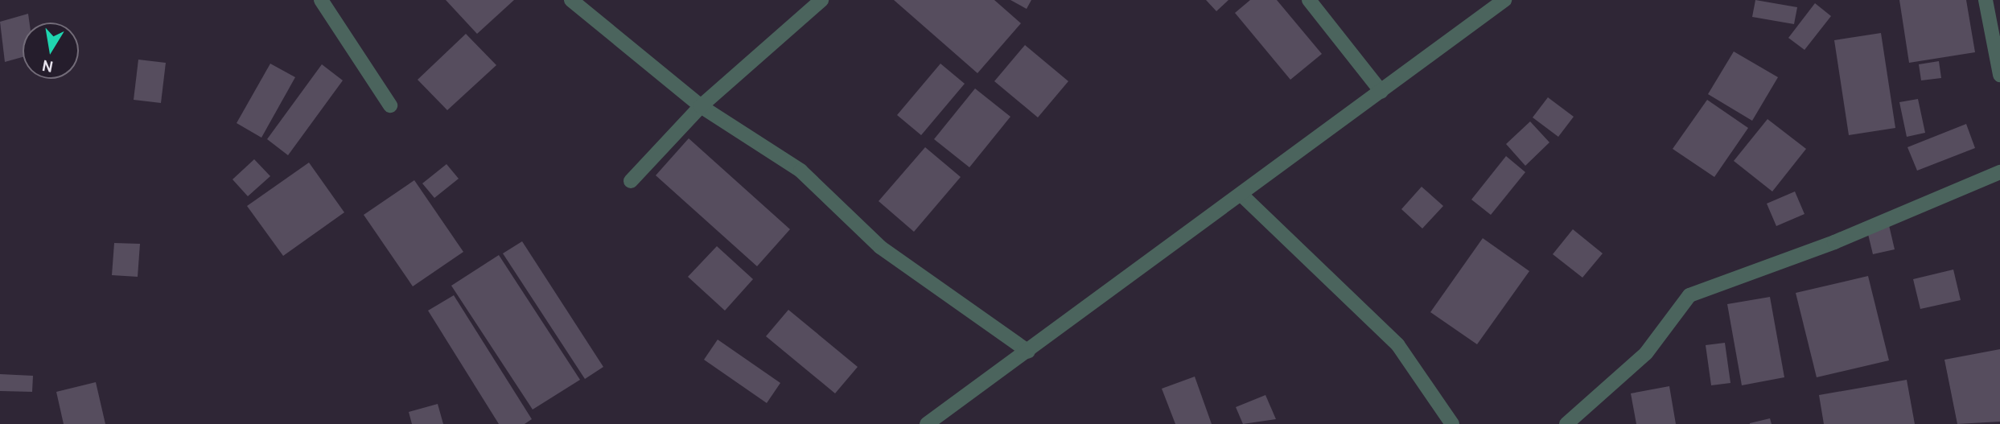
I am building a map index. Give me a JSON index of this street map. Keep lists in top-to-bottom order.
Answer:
{
  "north": "bottom"
}
